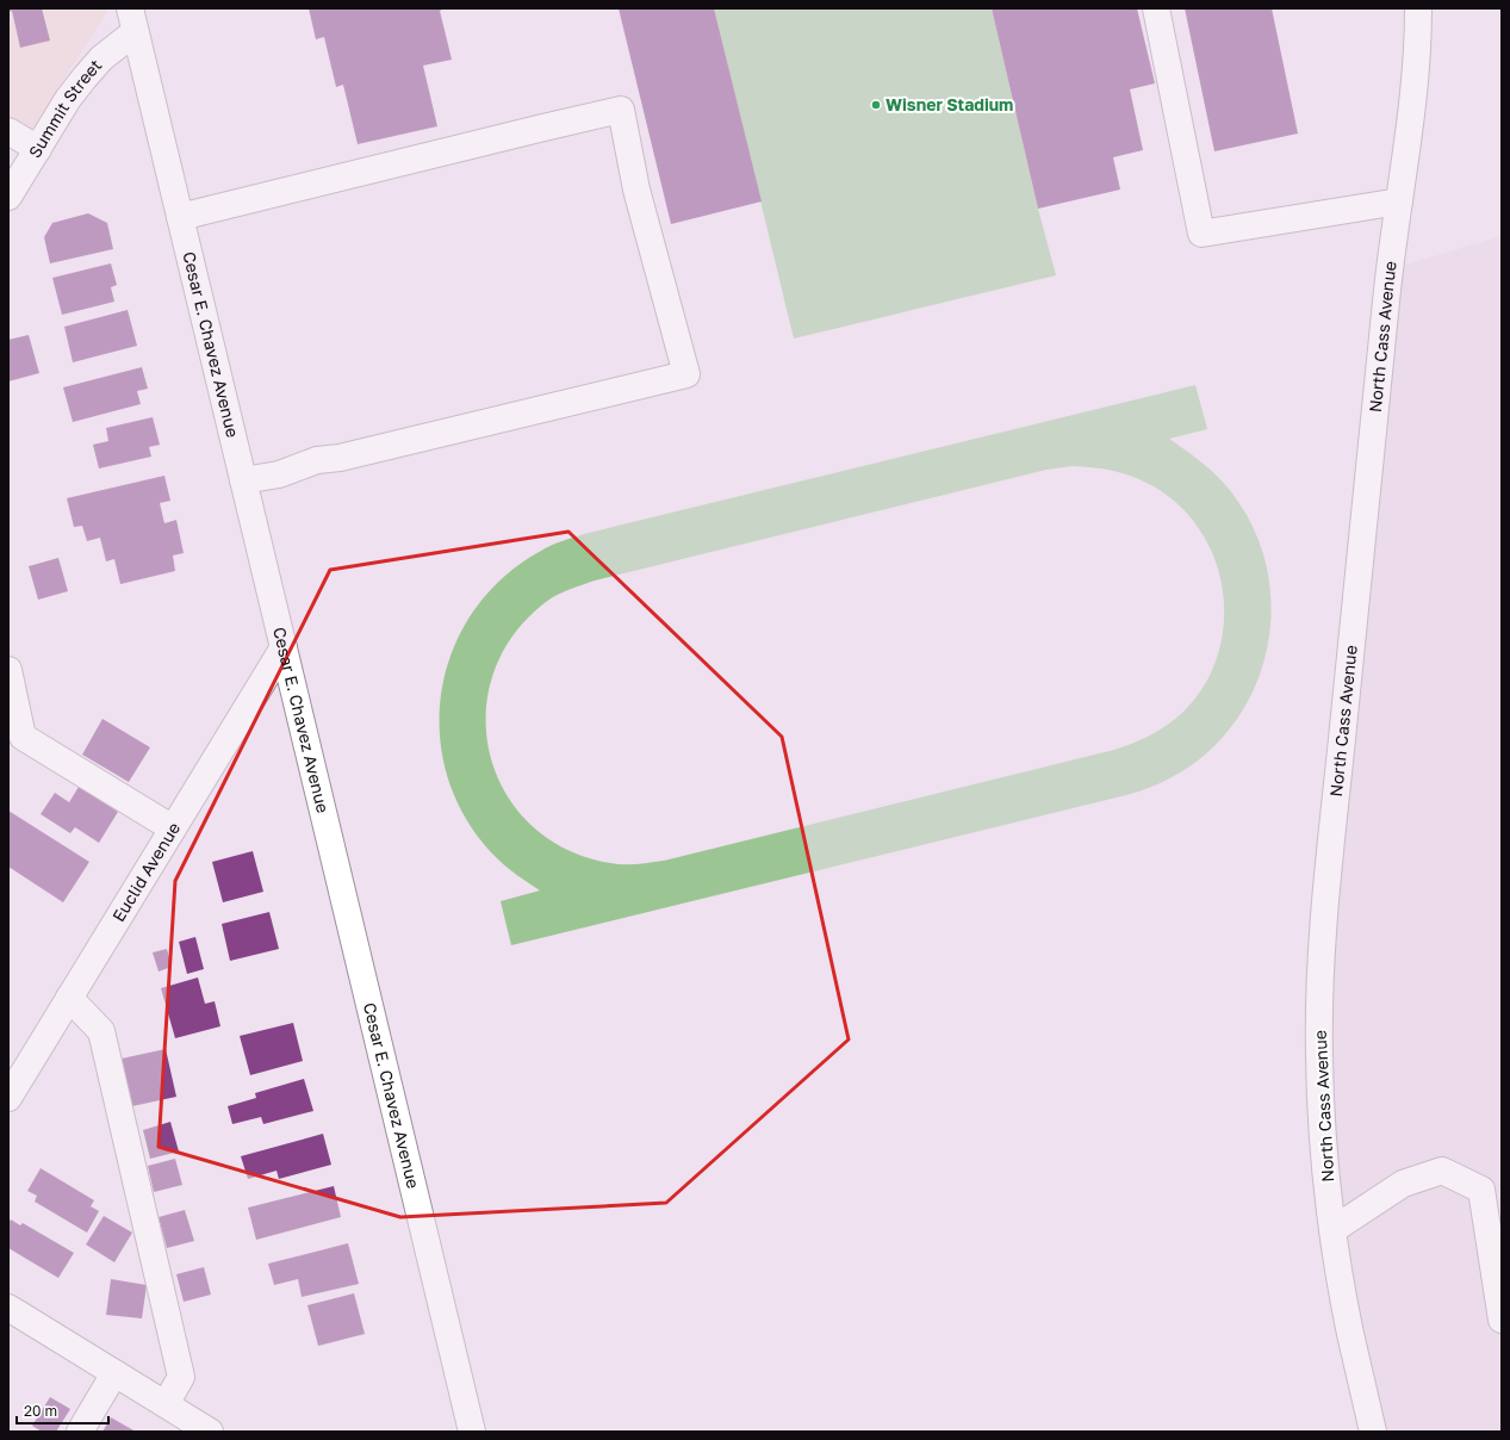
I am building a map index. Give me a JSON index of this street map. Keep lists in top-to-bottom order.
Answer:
{
  "streets": {
    "main road": [
      "Summit Street",
      "North Cass Avenue",
      "Cesar E. Chavez Avenue",
      "Euclid Avenue"
    ]
  },
  "crossings": [
    ["Summit Street", "Cesar E. Chavez Avenue"],
    ["Cesar E. Chavez Avenue", "Euclid Avenue"]
  ],
  "places": ["Wisner Stadium"],
  "scale_bar": "20 m"
}
